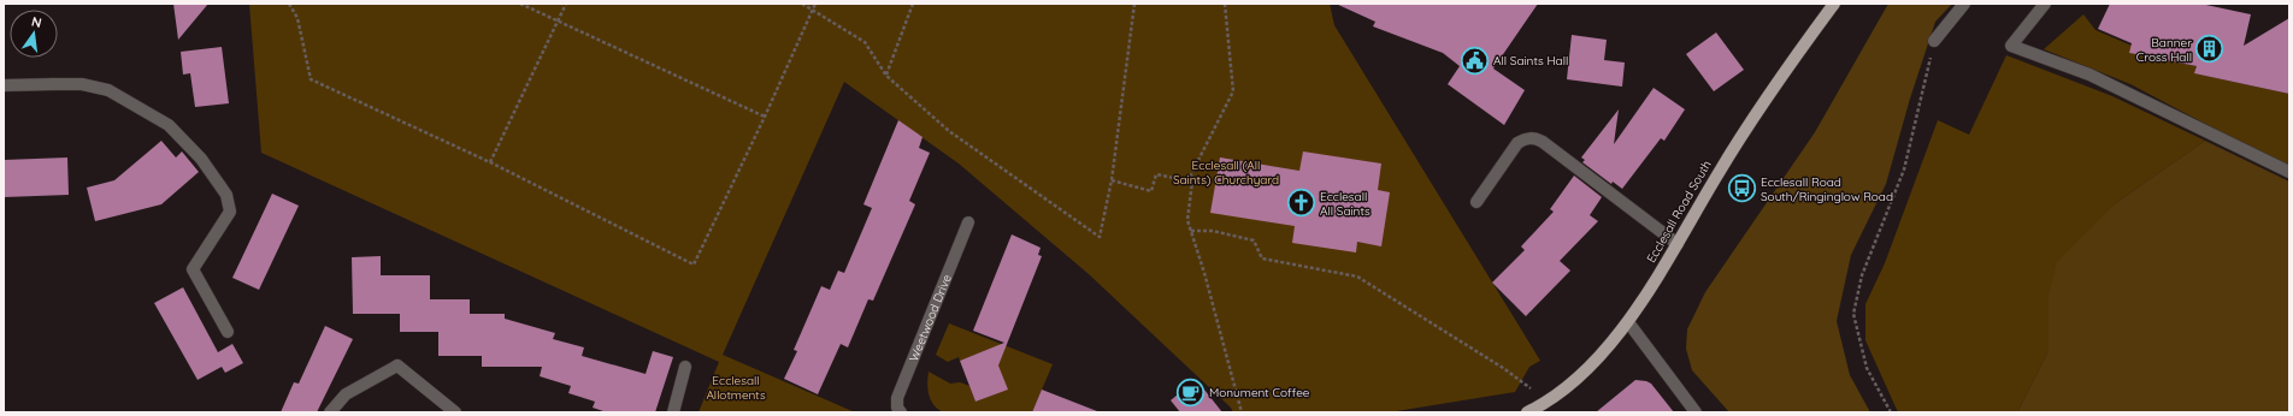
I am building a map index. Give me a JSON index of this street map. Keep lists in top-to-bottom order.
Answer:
{
  "streets": {
    "main road": ["Ecclesall Road South"],
    "street": ["Weetwood Drive"]
  },
  "parks": ["Ecclesall (All Saints) Churchyard", "Ecclesall Allotments"],
  "places": {
    "building": ["Banner Cross Hall"],
    "public building": ["All Saints Hall"],
    "bus stop": ["Ecclesall Road South/Ringinglow Road"],
    "church": ["Ecclesall All Saints"],
    "cafe": ["Monument Coffee"]
  },
  "north": "top"
}
